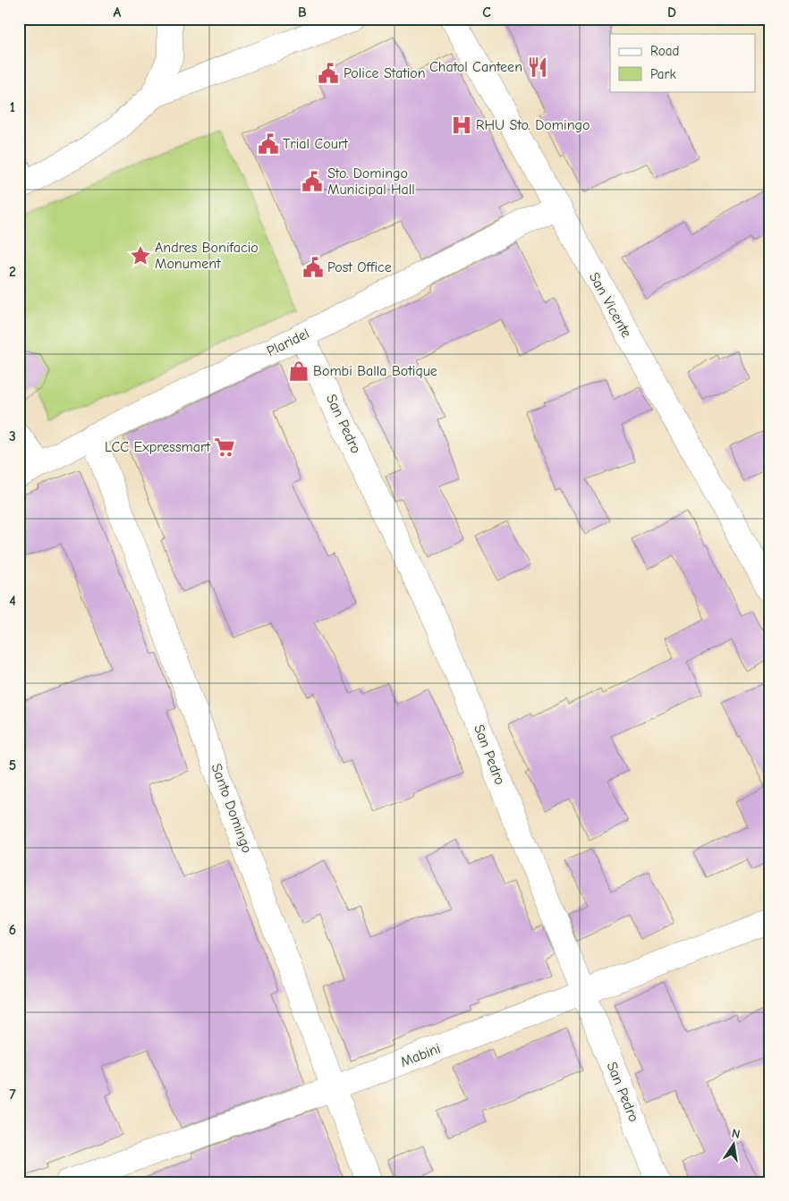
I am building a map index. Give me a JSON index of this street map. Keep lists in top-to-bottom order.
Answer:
{
  "streets": {
    "street": [
      "San Vicente",
      "Plaridel",
      "San Pedro",
      "Santo Domingo",
      "Mabini"
    ]
  },
  "crossings": [
    ["San Vicente", "Plaridel"],
    ["Plaridel", "San Pedro"],
    ["Plaridel", "Santo Domingo"],
    ["San Pedro", "Mabini"],
    ["Santo Domingo", "Mabini"]
  ],
  "places": {
    "restaurant": ["Chatol Canteen"],
    "public building": [
      "Police Station",
      "Trial Court",
      "Sto. Domingo Municipal Hall",
      "Post Office"
    ],
    "hospital": ["RHU Sto. Domingo"],
    "place": ["Andres Bonifacio Monument"],
    "shop": ["Bombi Balla Botique"],
    "supermarket": ["LCC Expressmart"]
  },
  "legend": ["Road", "Park"],
  "north": "top",
  "grid": {
    "columns": [
      "A",
      "B",
      "C",
      "D"
    ],
    "rows": [
      "1",
      "2",
      "3",
      "4",
      "5",
      "6",
      "7"
    ]
  }
}
